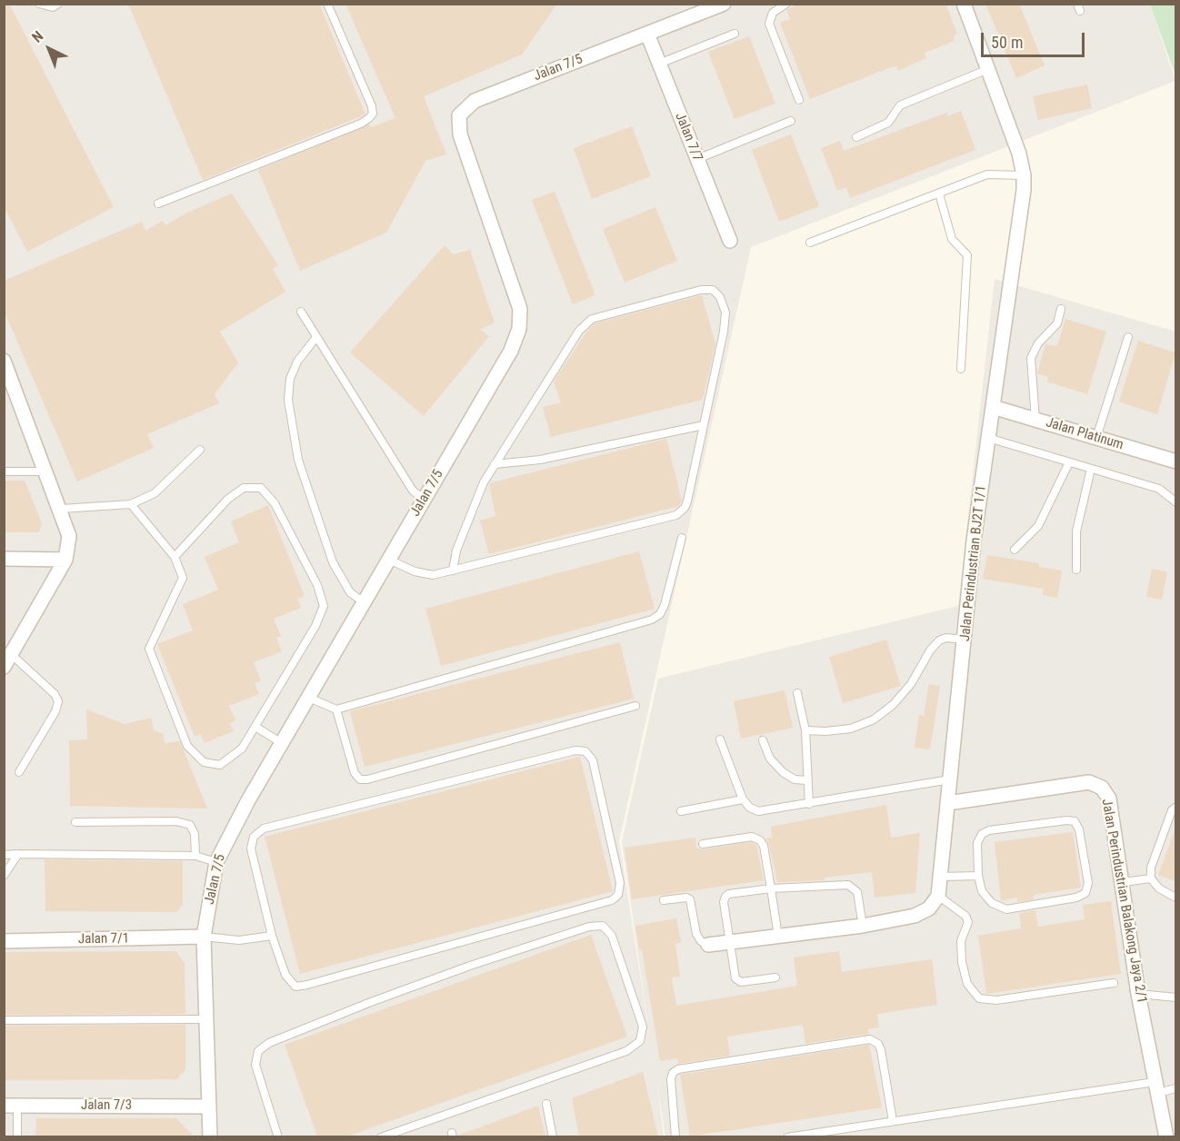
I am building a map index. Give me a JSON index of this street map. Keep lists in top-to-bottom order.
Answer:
{
  "streets": {
    "street": [
      "Jalan 7/5",
      "Jalan 7/7",
      "Jalan Platinum",
      "Jalan Perindustrian BJ2T 1/1",
      "Jalan Perindustrian Balakong Jaya 2/1",
      "Jalan 7/1",
      "Jalan 7/3"
    ]
  },
  "crossings": [
    ["Jalan 7/5", "Jalan 7/7"],
    ["Jalan 7/5", "Jalan 7/1"],
    ["Jalan 7/5", "Jalan 7/3"],
    ["Jalan Platinum", "Jalan Perindustrian BJ2T 1/1"],
    ["Jalan Perindustrian BJ2T 1/1", "Jalan Perindustrian Balakong Jaya 2/1"]
  ],
  "scale_bar": "50 m",
  "north": "top left"
}
